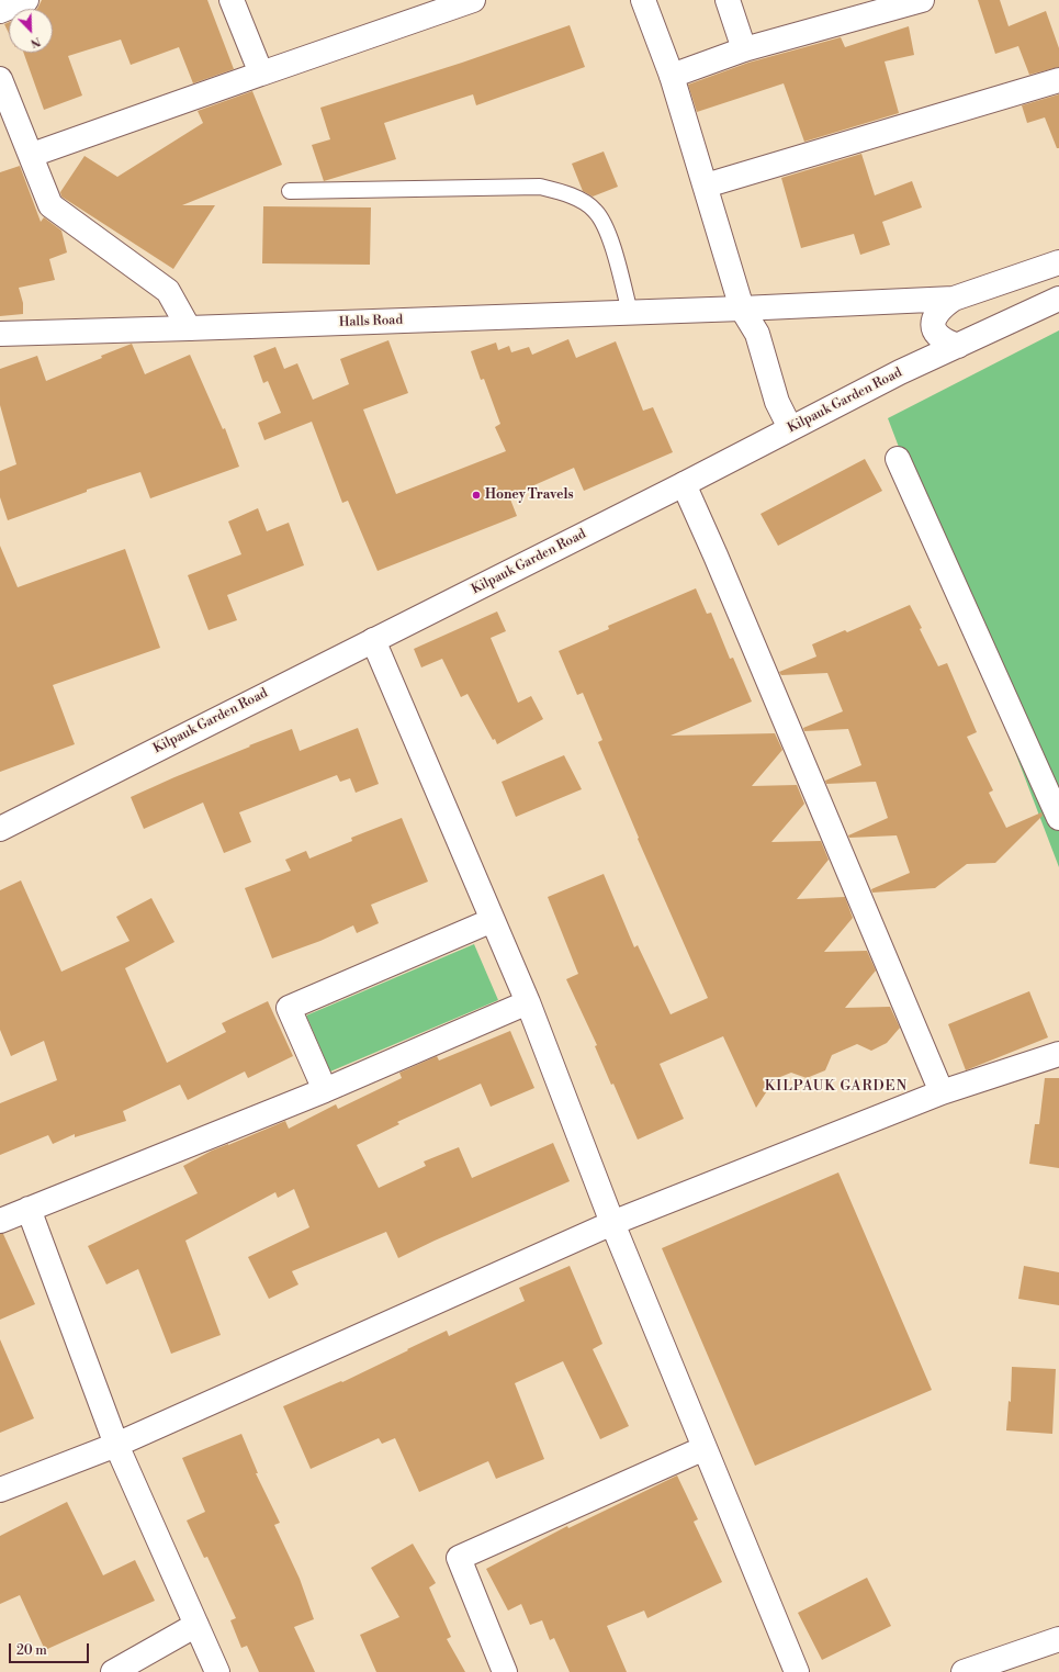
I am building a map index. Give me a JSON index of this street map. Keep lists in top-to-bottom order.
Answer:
{
  "streets": {
    "street": ["Halls Road", "Kilpauk Garden Road"]
  },
  "districts": ["KILPAUK GARDEN"],
  "places": ["Honey Travels"],
  "scale_bar": "20 m",
  "north": "bottom right"
}
